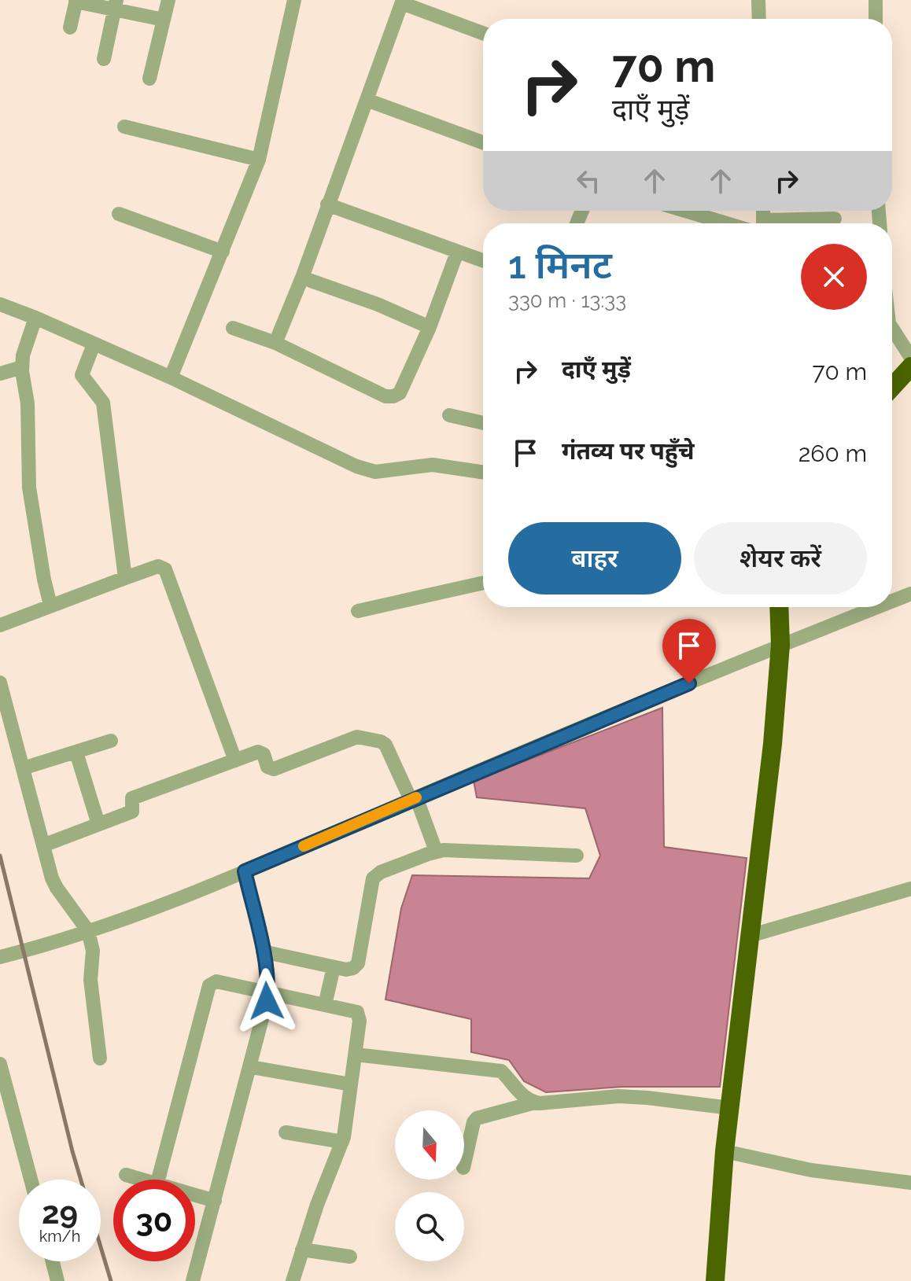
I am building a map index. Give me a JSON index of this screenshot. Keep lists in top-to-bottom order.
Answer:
{
  "north": "bottom",
  "page": {
    "turn": ["70 m", "दाएँ मुड़ें"],
    "heading": ["1 मिनट", "330 m · 13:33"],
    "list": [
      {
        "name": "दाएँ मुड़ें",
        "value": "70 m"
      },
      {
        "name": "गंतव्य पर पहुँचे",
        "value": "260 m"
      }
    ],
    "buttons": ["बाहर", "शेयर करें"],
    "speed": "29 km/h",
    "limit": "30"
  }
}
